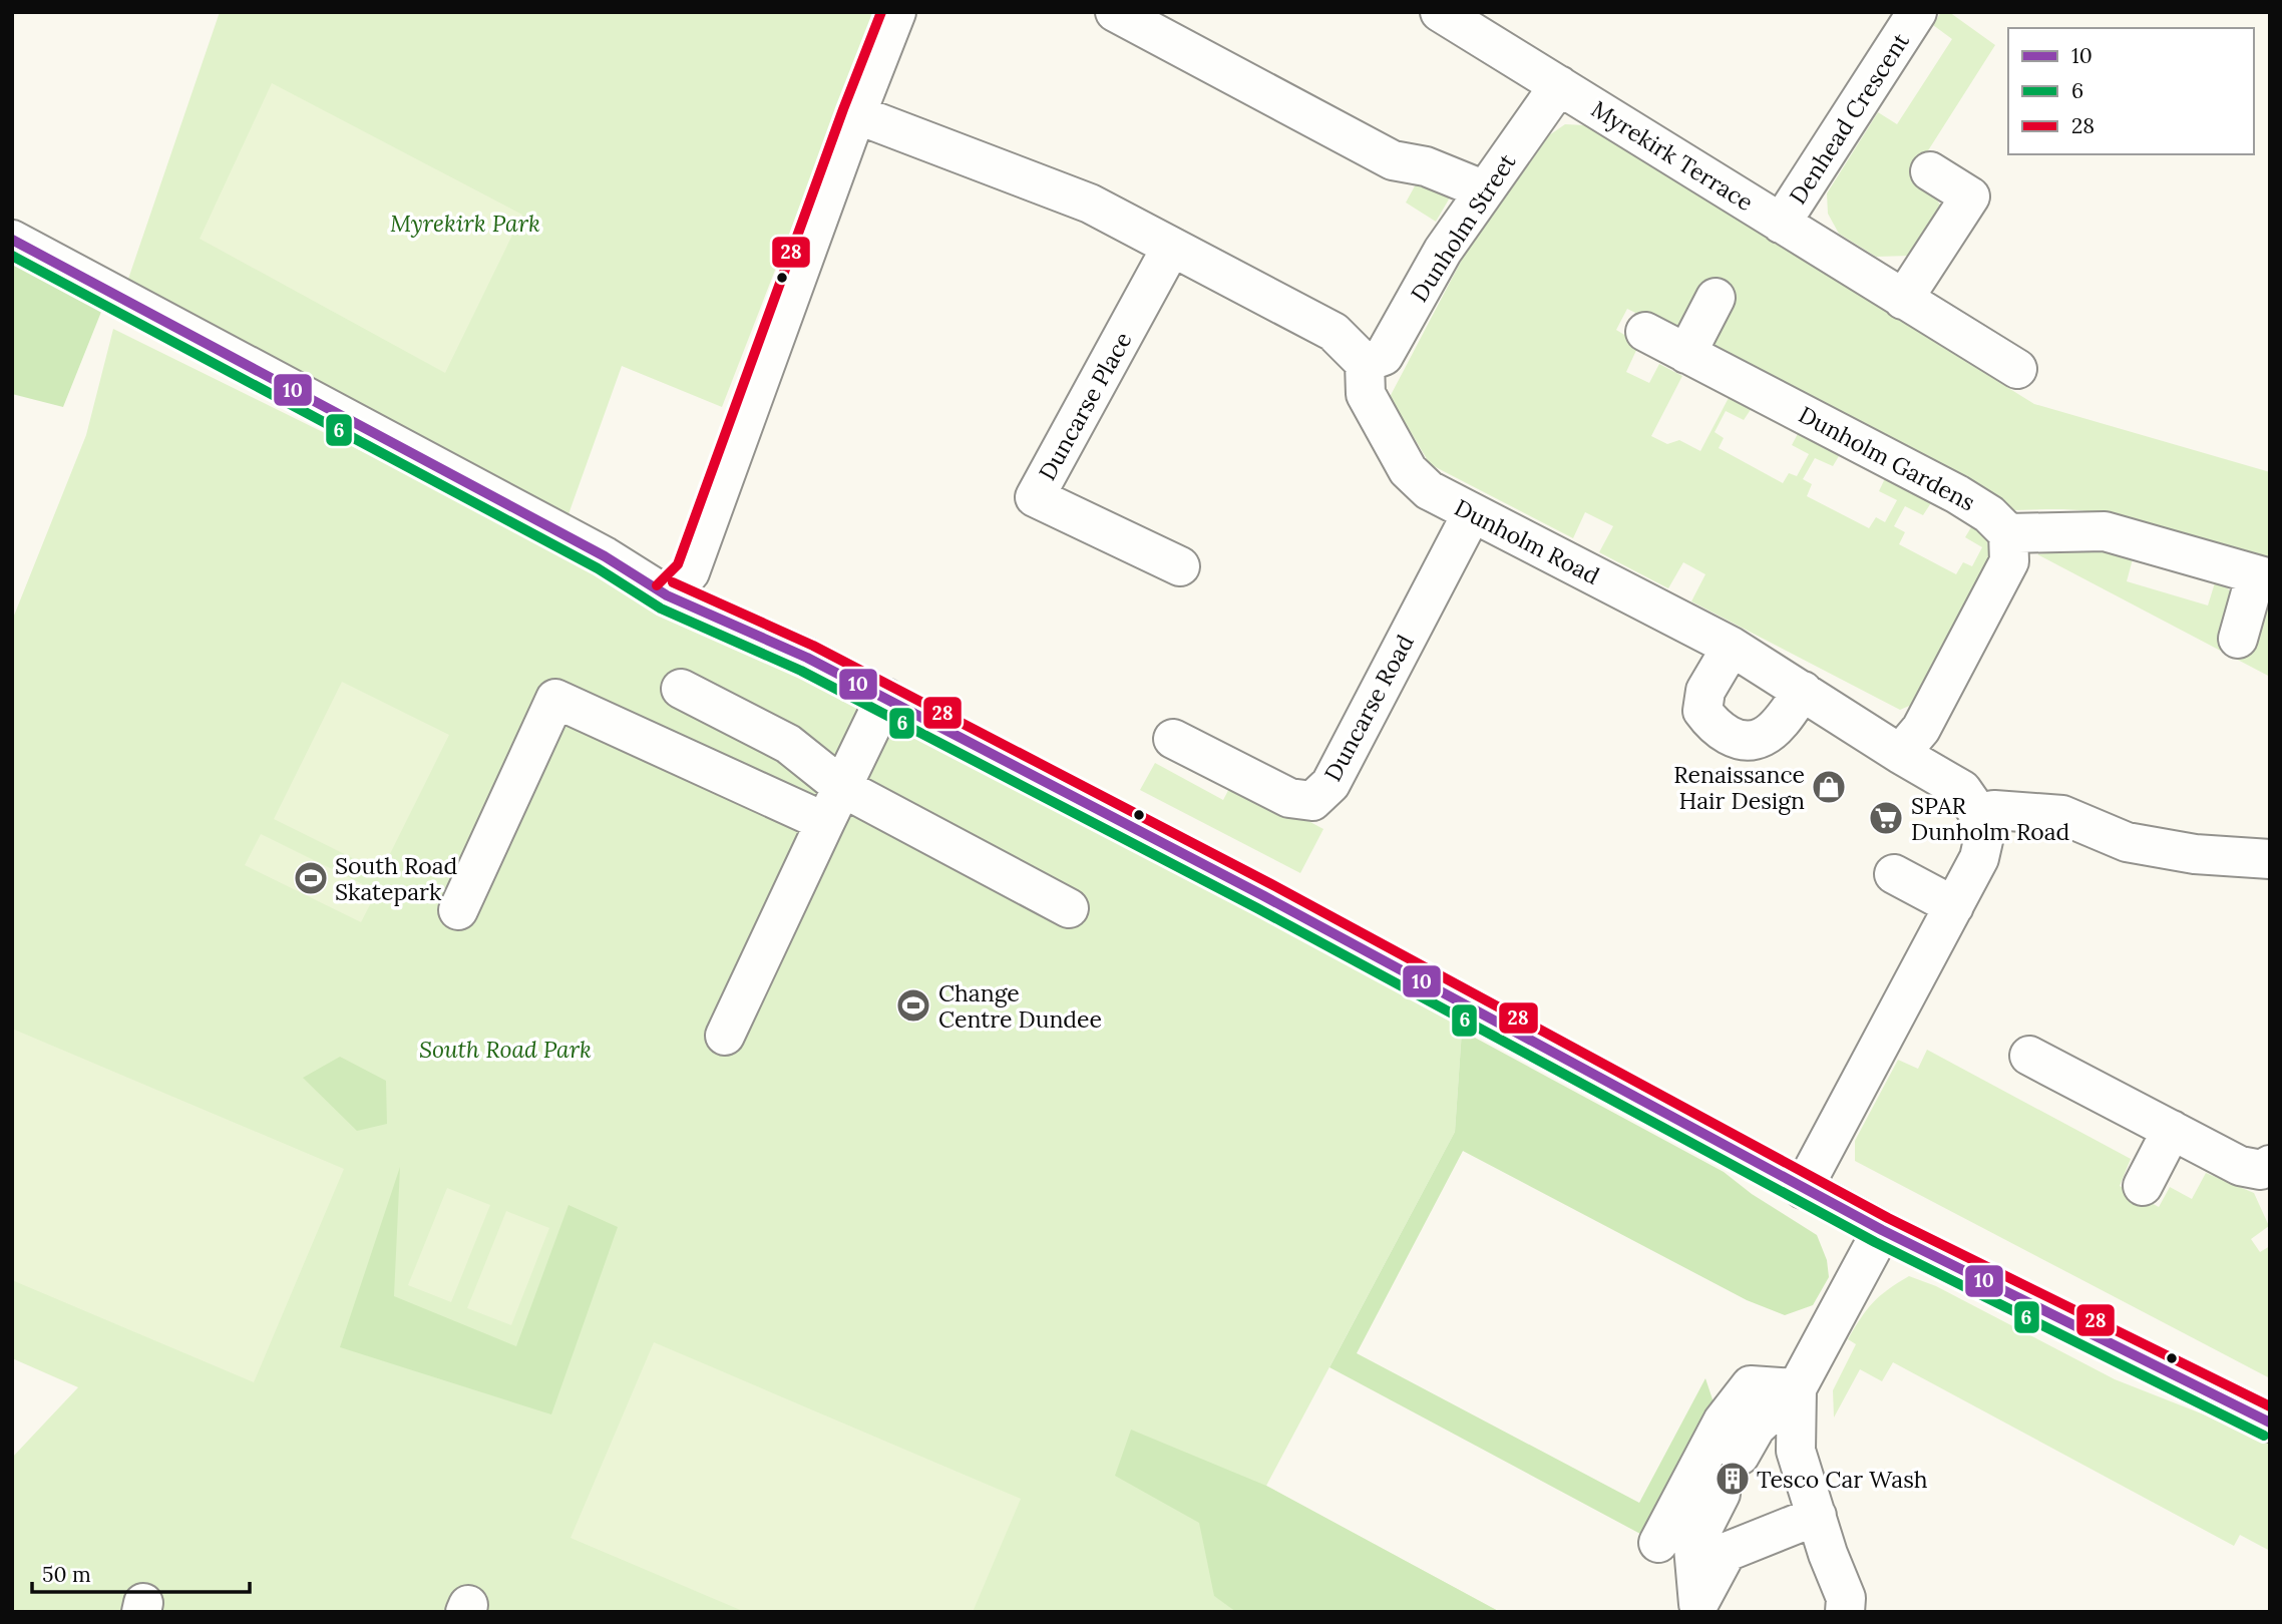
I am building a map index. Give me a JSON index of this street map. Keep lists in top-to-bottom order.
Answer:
{
  "streets": {
    "street": [
      "Denhead Crescent",
      "Myrekirk Terrace",
      "Dunholm Street",
      "Duncarse Place",
      "Dunholm Gardens",
      "Dunholm Road",
      "Duncarse Road"
    ]
  },
  "crossings": [
    ["Denhead Crescent", "Myrekirk Terrace"],
    ["Myrekirk Terrace", "Dunholm Street"],
    ["Dunholm Street", "Dunholm Road"],
    ["Dunholm Road", "Duncarse Road"]
  ],
  "parks": ["Myrekirk Park", "South Road Park"],
  "places": {
    "shop": ["Renaissance Hair Design"],
    "supermarket": ["SPAR Dunholm Road"],
    "sports": ["South Road Skatepark", "Change Centre Dundee"],
    "building": ["Tesco Car Wash"]
  },
  "lines": ["transit line 28", "transit line 10", "transit line 6"],
  "legend": ["10", "6", "28"],
  "scale_bar": "50 m"
}
